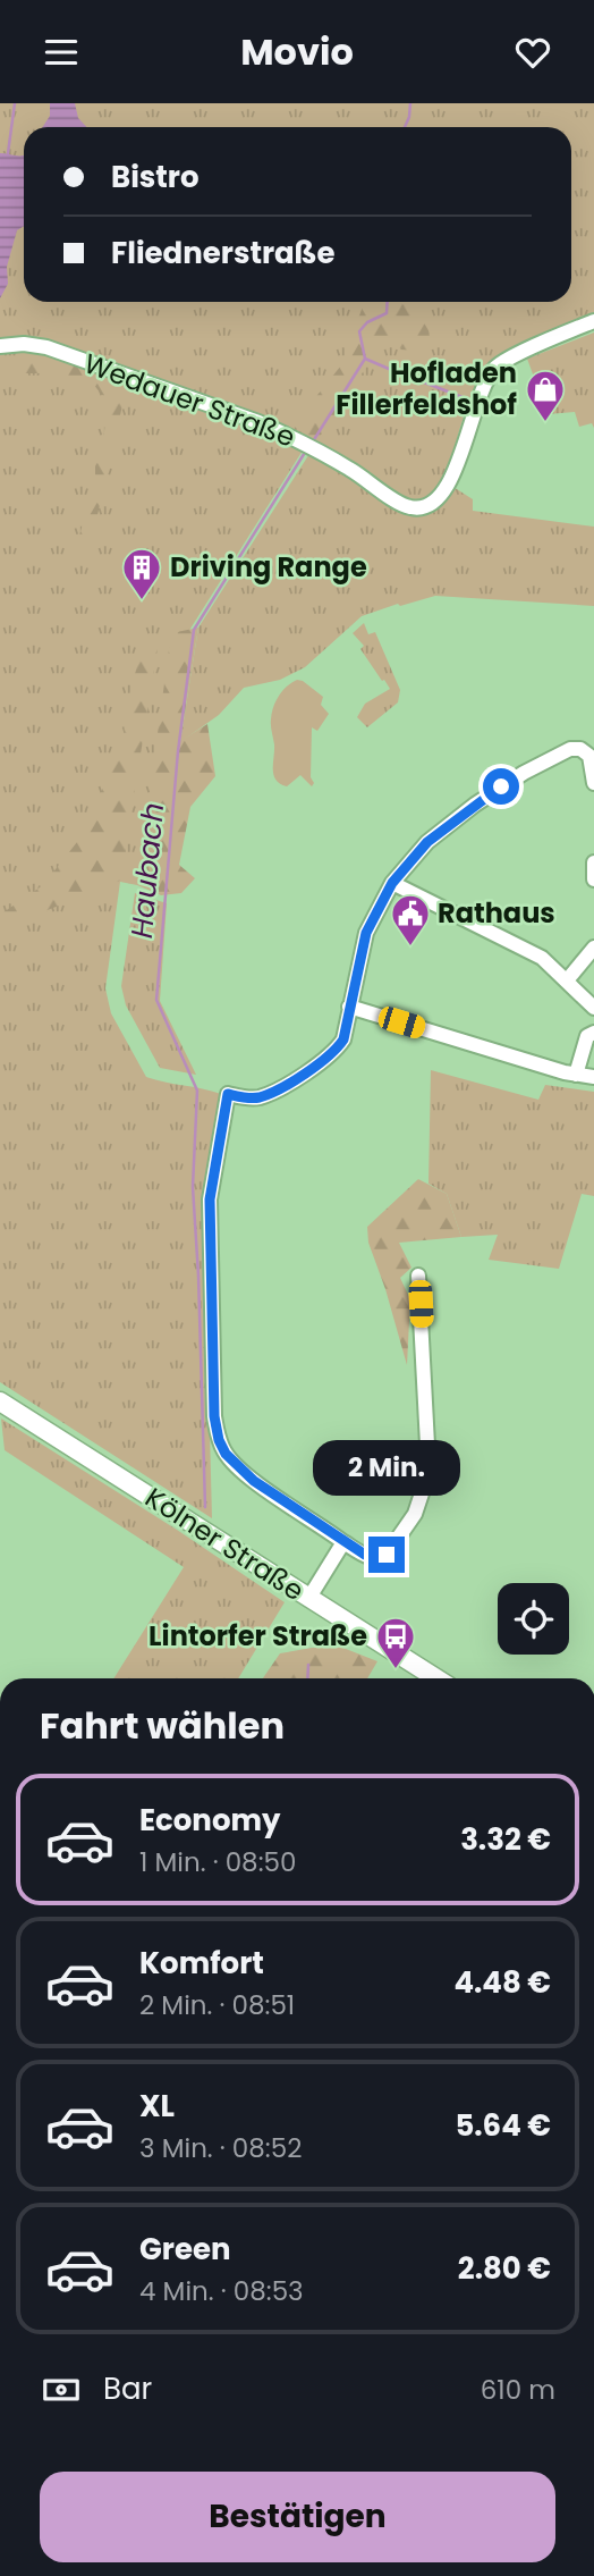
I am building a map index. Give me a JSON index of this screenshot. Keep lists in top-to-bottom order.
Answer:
{
  "streets": {
    "main road": ["Kölner Straße"],
    "street": ["Wedauer Straße"]
  },
  "water": ["Haubach"],
  "places": {
    "shop": ["Hofladen Fillerfeldshof"],
    "building": ["Driving Range"],
    "public building": ["Rathaus"],
    "bus stop": ["Lintorfer Straße"]
  },
  "page": {
    "header": "Movio",
    "banner": ["Bistro", "Fliednerstraße"],
    "bubble": "2 Min.",
    "heading": "Fahrt wählen",
    "list": [
      {
        "name": "Economy",
        "note": "1 Min. · 08:50",
        "value": "3.32 €"
      },
      {
        "name": "Komfort",
        "note": "2 Min. · 08:51",
        "value": "4.48 €"
      },
      {
        "name": "XL",
        "note": "3 Min. · 08:52",
        "value": "5.64 €"
      },
      {
        "name": "Green",
        "note": "4 Min. · 08:53",
        "value": "2.80 €"
      }
    ],
    "pay": ["Bar", "610 m"],
    "buttons": "Bestätigen"
  }
}
